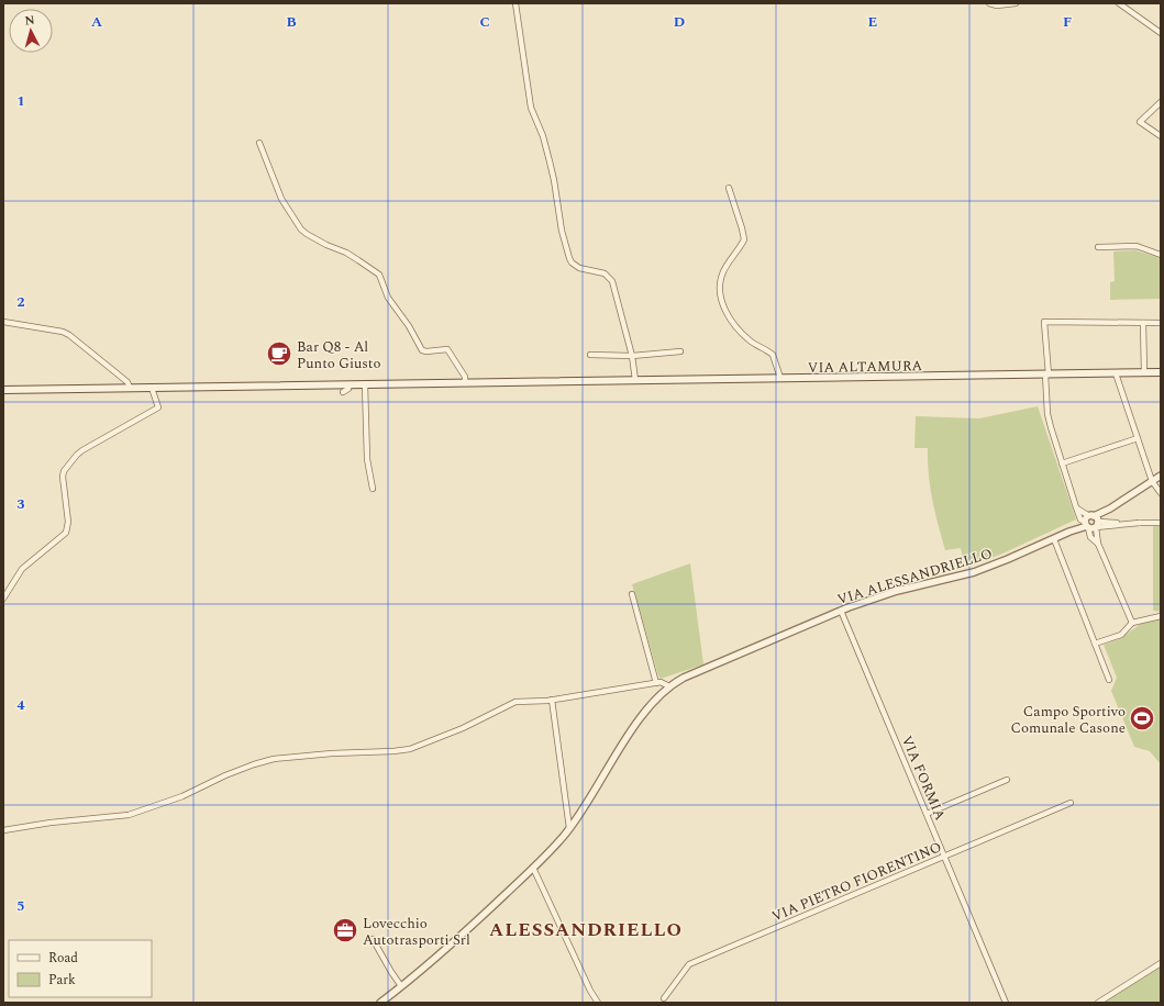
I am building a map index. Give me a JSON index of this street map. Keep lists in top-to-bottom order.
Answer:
{
  "streets": {
    "main road": ["VIA ALTAMURA"],
    "street": ["VIA ALESSANDRIELLO", "VIA FORMIA", "VIA PIETRO FIORENTINO"]
  },
  "crossings": [
    ["VIA ALESSANDRIELLO", "VIA FORMIA"],
    ["VIA FORMIA", "VIA PIETRO FIORENTINO"]
  ],
  "districts": ["ALESSANDRIELLO"],
  "places": {
    "cafe": ["Bar Q8 - Al Punto Giusto"],
    "sports": ["Campo Sportivo Comunale Casone"],
    "office": ["Lovecchio Autotrasporti Srl"]
  },
  "legend": ["Road", "Park"],
  "north": "top",
  "grid": {
    "columns": [
      "A",
      "B",
      "C",
      "D",
      "E",
      "F"
    ],
    "rows": [
      "1",
      "2",
      "3",
      "4",
      "5"
    ]
  }
}
